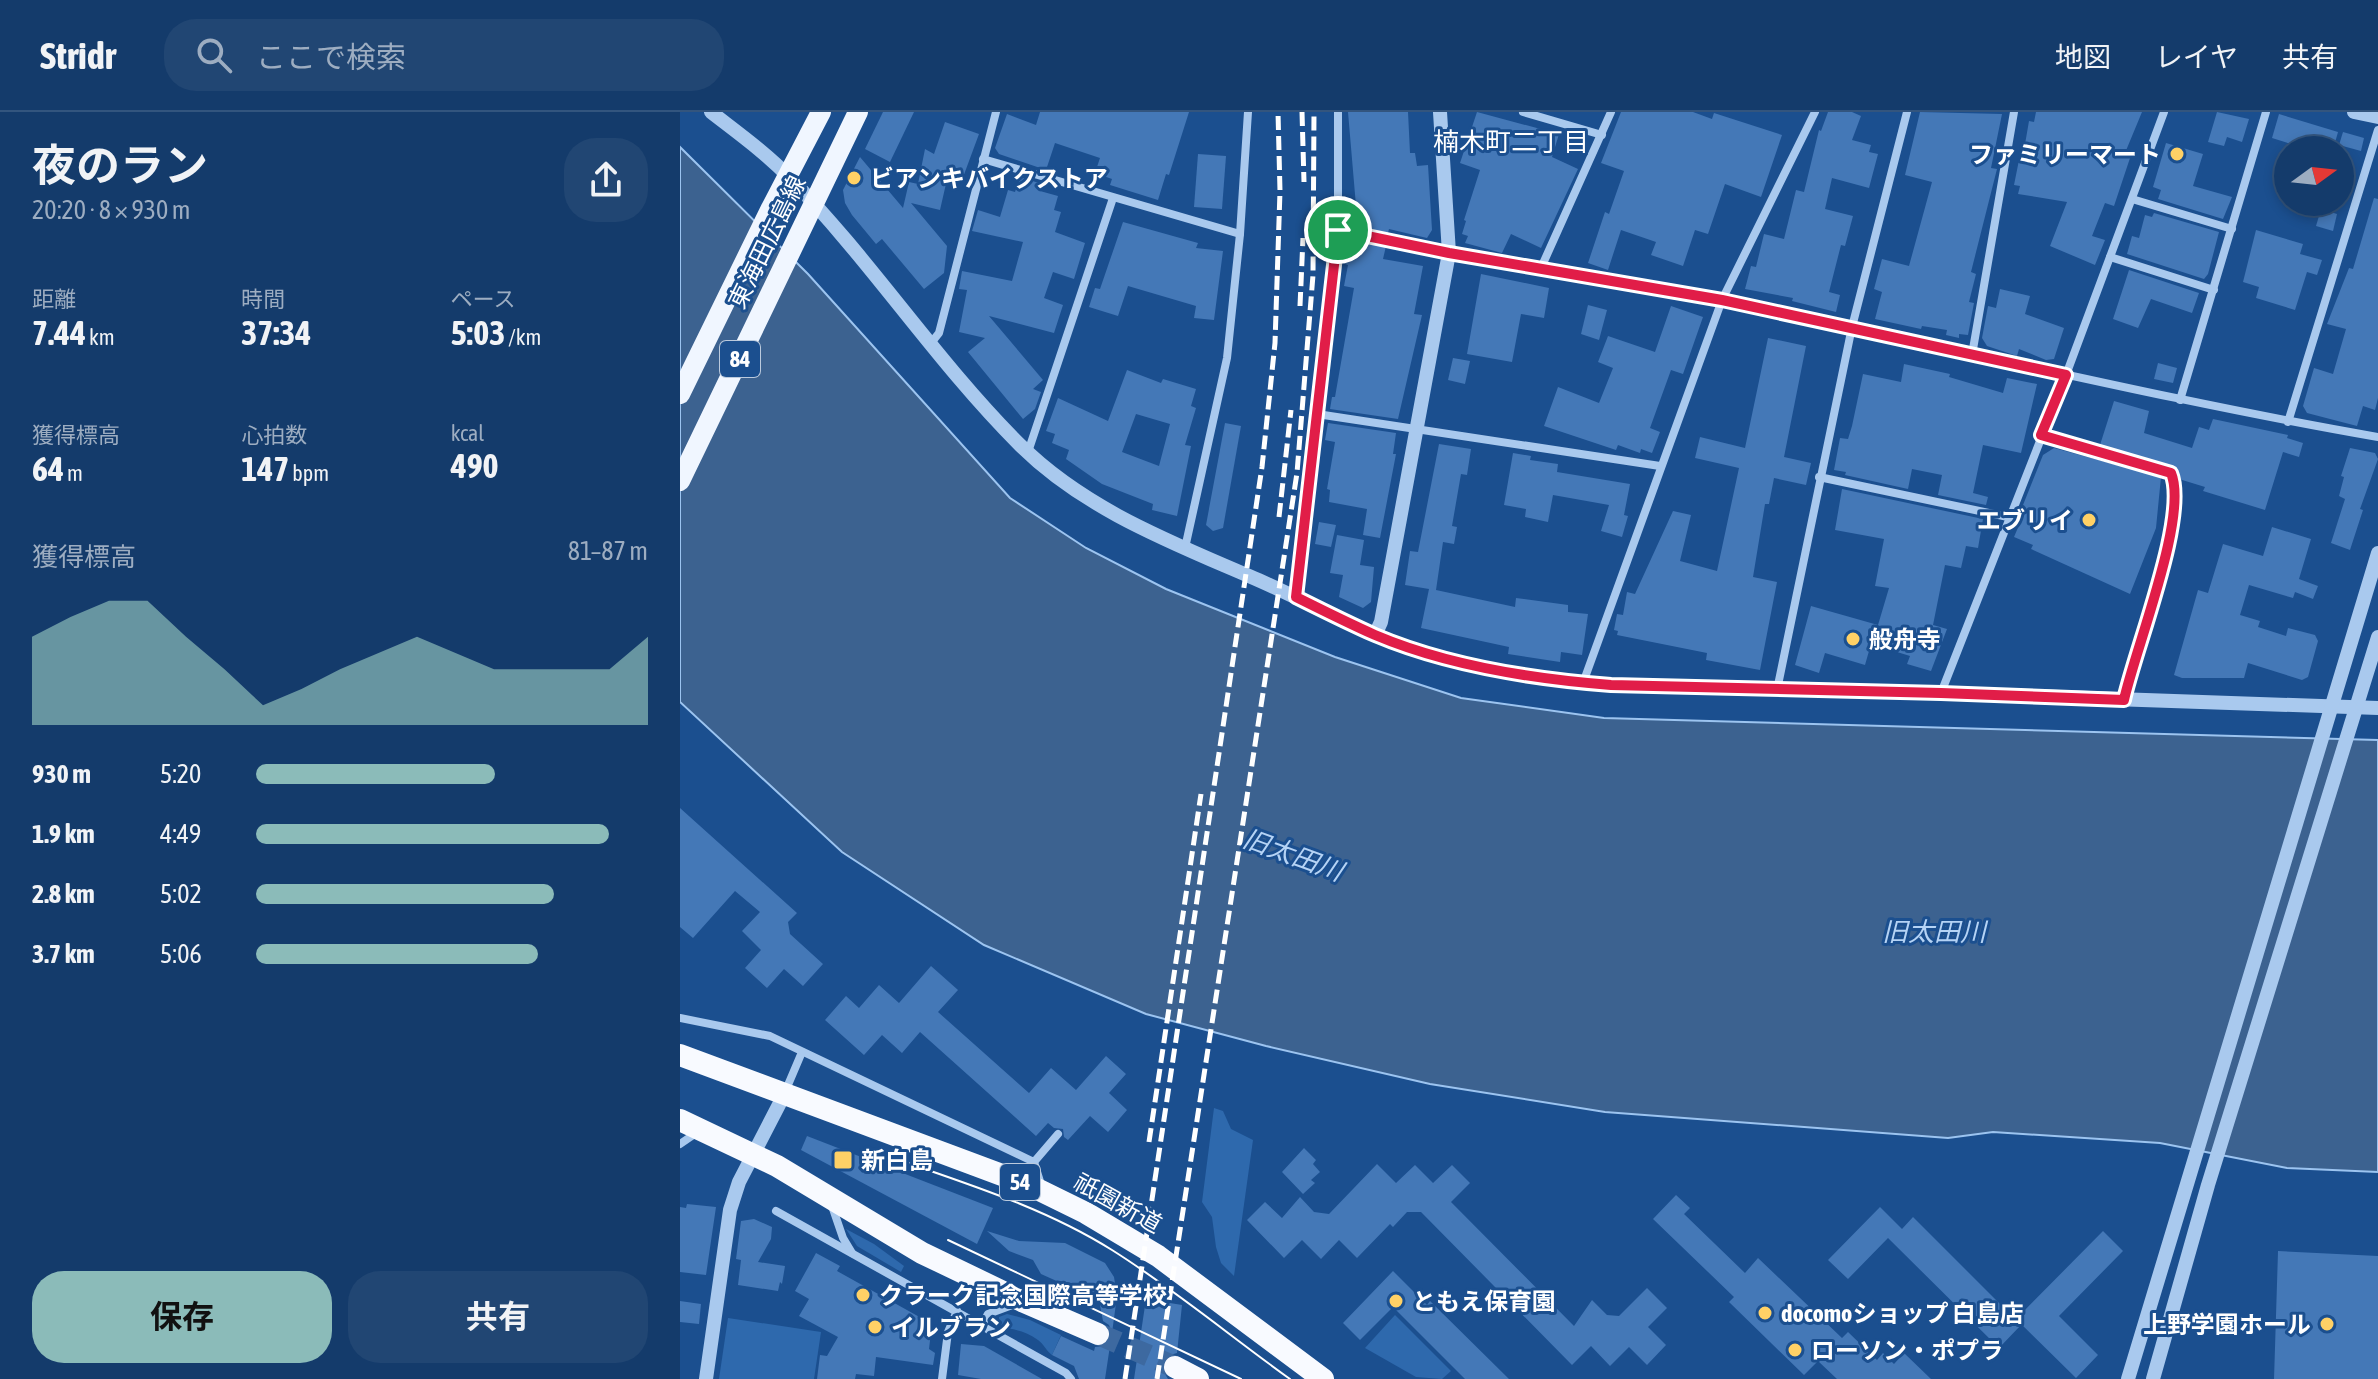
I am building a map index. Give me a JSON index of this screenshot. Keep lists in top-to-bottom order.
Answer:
{
  "streets": {
    "highway": ["54", "祇園新道"],
    "main road": ["東海田広島線", "84"]
  },
  "districts": ["楠木町二丁目"],
  "water": ["旧太田川"],
  "places": {
    "other": [
      "ファミリーマート",
      "ビアンキバイクストア",
      "エブリイ",
      "般舟寺",
      "クラーク記念国際高等学校",
      "ともえ保育園",
      "docomoショップ 白島店",
      "上野学園ホール",
      "イルブラン",
      "ローソン・ポプラ"
    ],
    "transit": ["新白島"]
  },
  "north": "right",
  "page": {
    "header": "Stridr",
    "search": "ここで検索",
    "nav": ["地図", "レイヤ", "共有"],
    "heading": ["夜のラン", "20:20 · 8 × 930 m"],
    "stats": [
      ["距離", "7.44 km"],
      ["時間", "37:34"],
      ["ペース", "5:03 /km"],
      ["獲得標高", "64 m"],
      ["心拍数", "147 bpm"],
      ["kcal", "490"]
    ],
    "chart": ["獲得標高", "81–87 m"],
    "list": [
      {
        "name": "930 m",
        "note": "5:20"
      },
      {
        "name": "1.9 km",
        "note": "4:49"
      },
      {
        "name": "2.8 km",
        "note": "5:02"
      },
      {
        "name": "3.7 km",
        "note": "5:06"
      }
    ],
    "buttons": ["保存", "共有"]
  }
}
